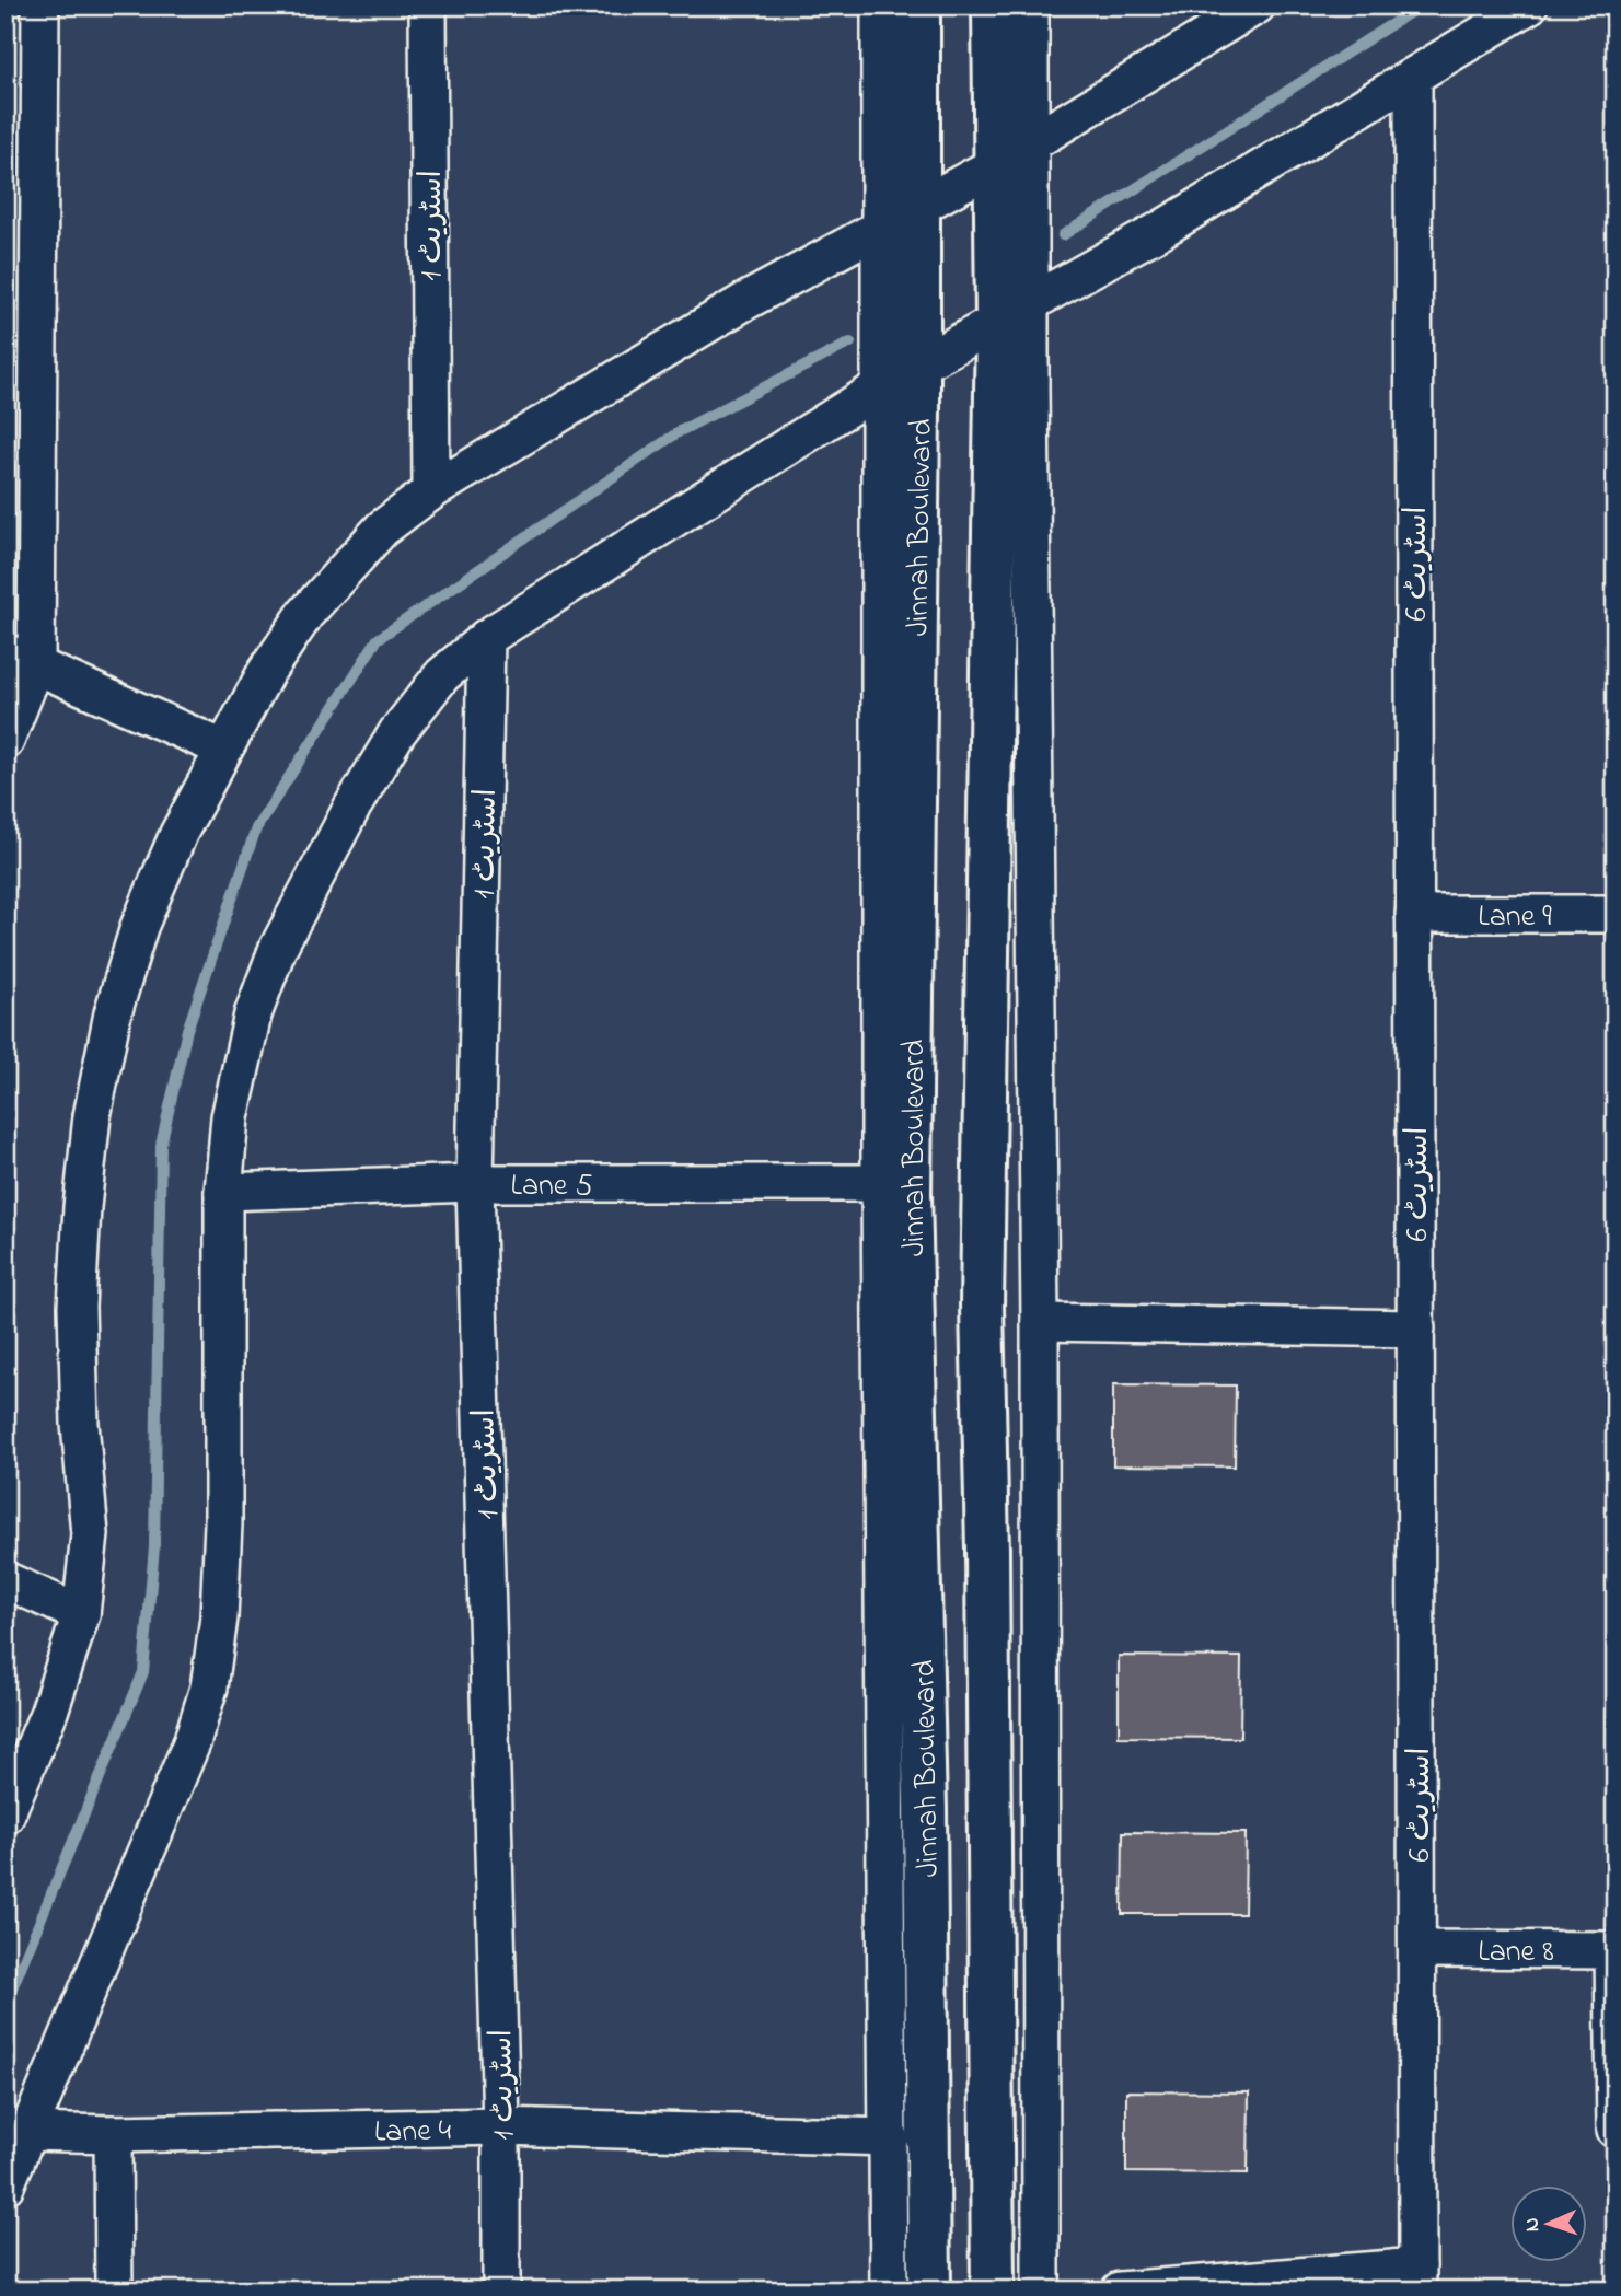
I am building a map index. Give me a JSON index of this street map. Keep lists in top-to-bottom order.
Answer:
{
  "streets": {
    "street": [
      "اسٹریٹ 1",
      "Jinnah Boulevard",
      "اسٹریٹ 6",
      "Lane 9",
      "Lane 5",
      "Lane 8",
      "Lane 4"
    ]
  },
  "crossings": [
    ["اسٹریٹ 1", "Lane 5"],
    ["اسٹریٹ 1", "Lane 4"],
    ["اسٹریٹ 6", "Lane 9"],
    ["اسٹریٹ 6", "Lane 8"]
  ],
  "north": "left"
}
